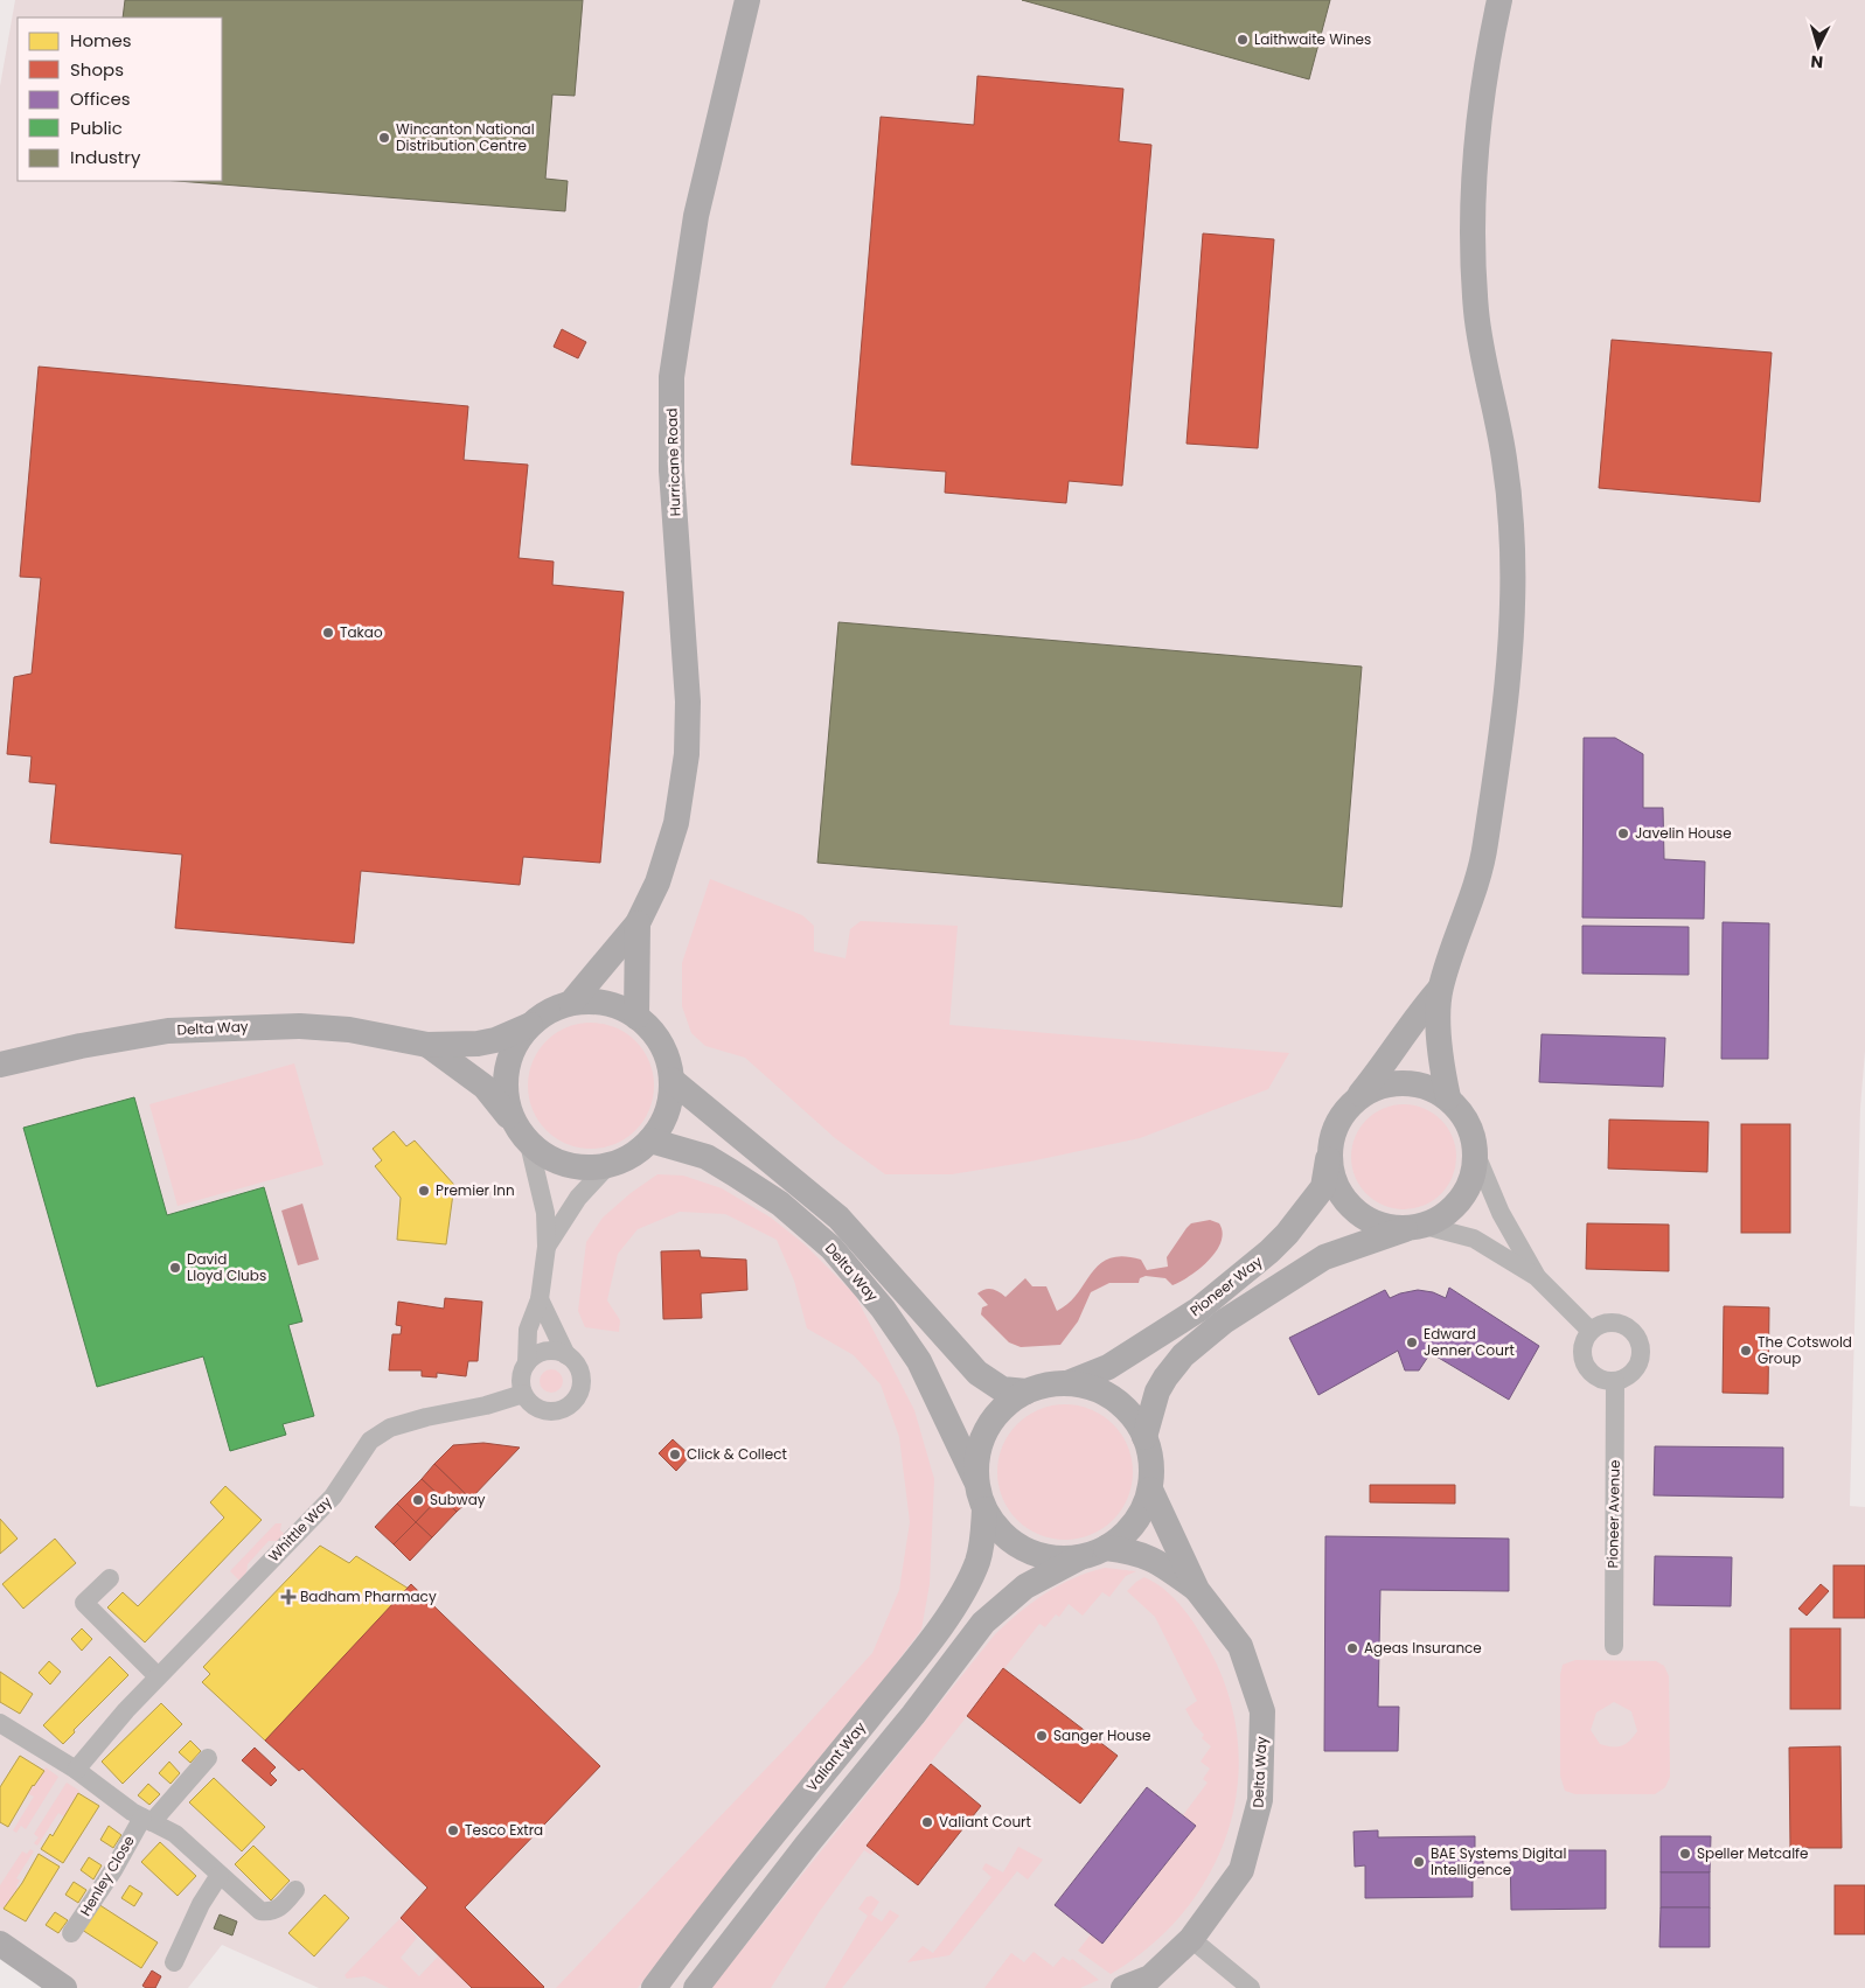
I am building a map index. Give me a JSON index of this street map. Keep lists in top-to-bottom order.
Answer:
{
  "streets": {
    "street": [
      "Hurricane Road",
      "Delta Way",
      "Pioneer Way",
      "Pioneer Avenue",
      "Whittle Way",
      "Valiant Way",
      "Henley Close"
    ]
  },
  "crossings": [
    ["Hurricane Road", "Delta Way"],
    ["Delta Way", "Pioneer Way"],
    ["Delta Way", "Valiant Way"],
    ["Pioneer Way", "Valiant Way"]
  ],
  "places": {
    "other": [
      "Laithwaite Wines",
      "Wincanton National Distribution Centre",
      "Takao",
      "Javelin House",
      "Premier Inn",
      "David Lloyd Clubs",
      "Edward Jenner Court",
      "The Cotswold Group",
      "Click & Collect",
      "Subway",
      "Ageas Insurance",
      "Sanger House",
      "Valiant Court",
      "Tesco Extra",
      "Speller Metcalfe",
      "BAE Systems Digital Intelligence"
    ],
    "health": ["Badham Pharmacy"]
  },
  "legend": [
    "Homes",
    "Shops",
    "Offices",
    "Public",
    "Industry"
  ],
  "north": "bottom"
}
